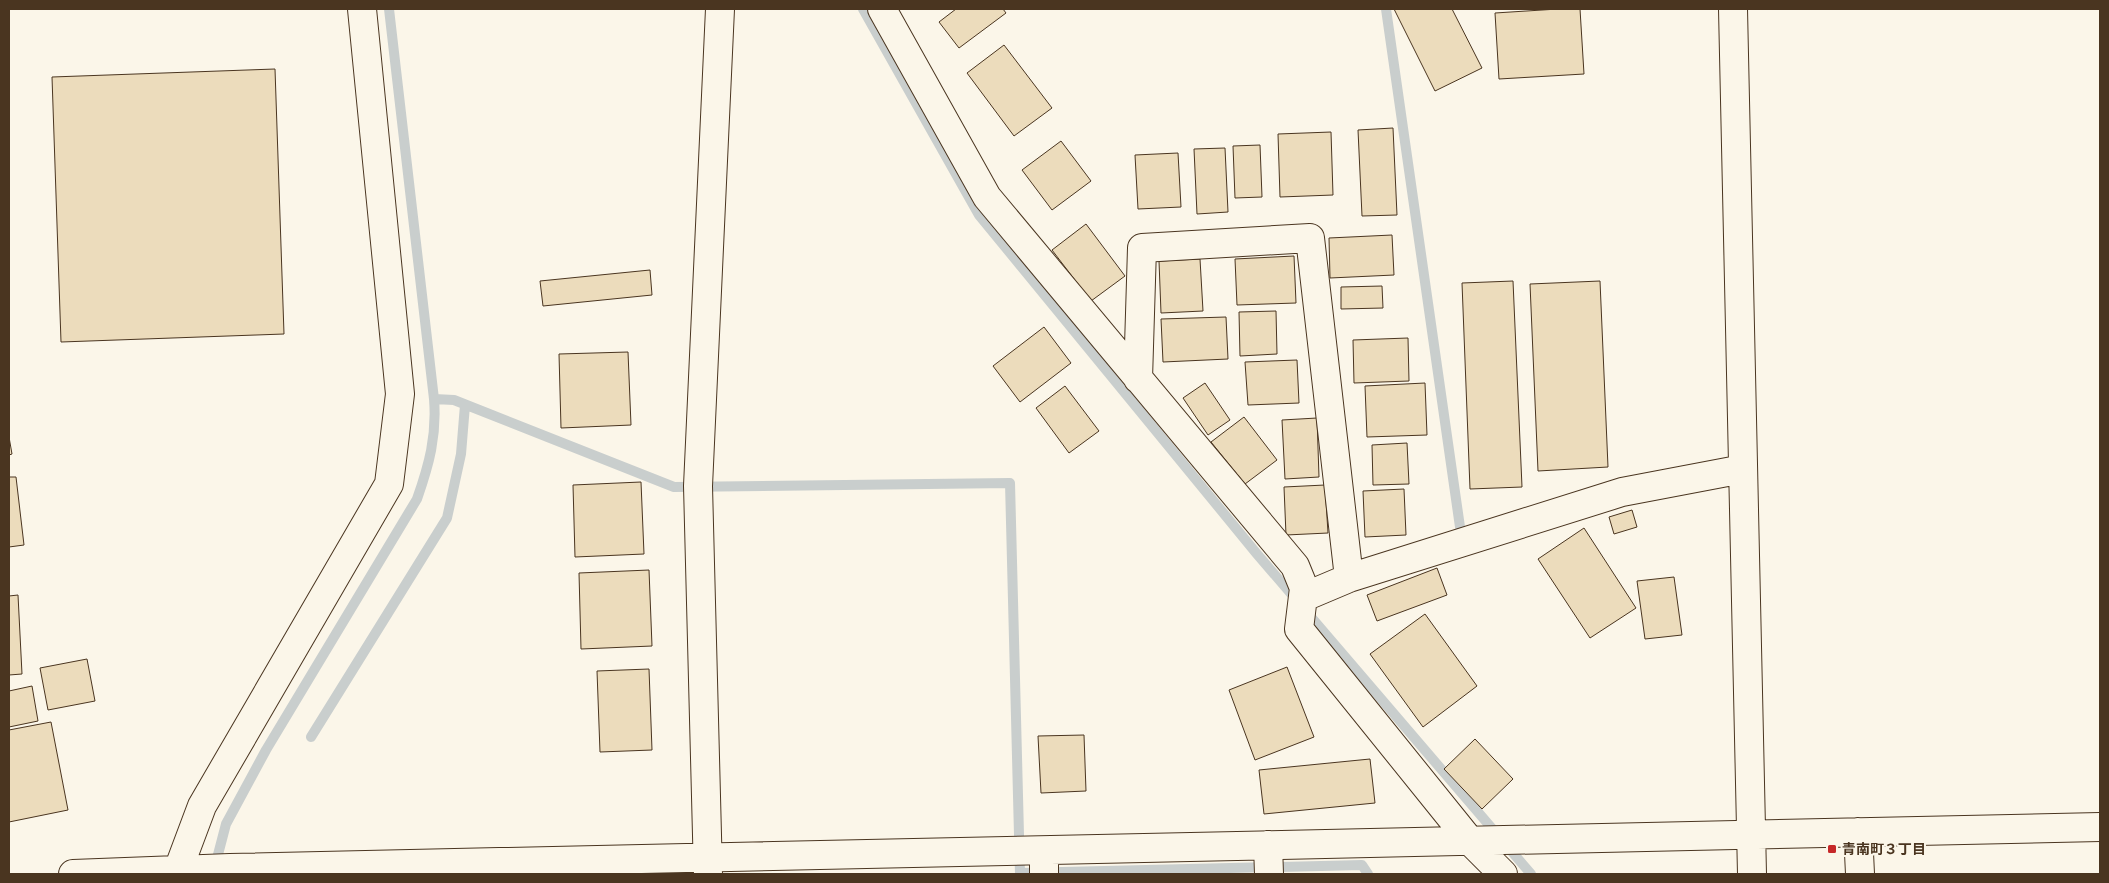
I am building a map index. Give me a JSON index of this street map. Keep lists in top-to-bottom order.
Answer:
{
  "places": {
    "transit": ["青南町３丁目"]
  }
}
